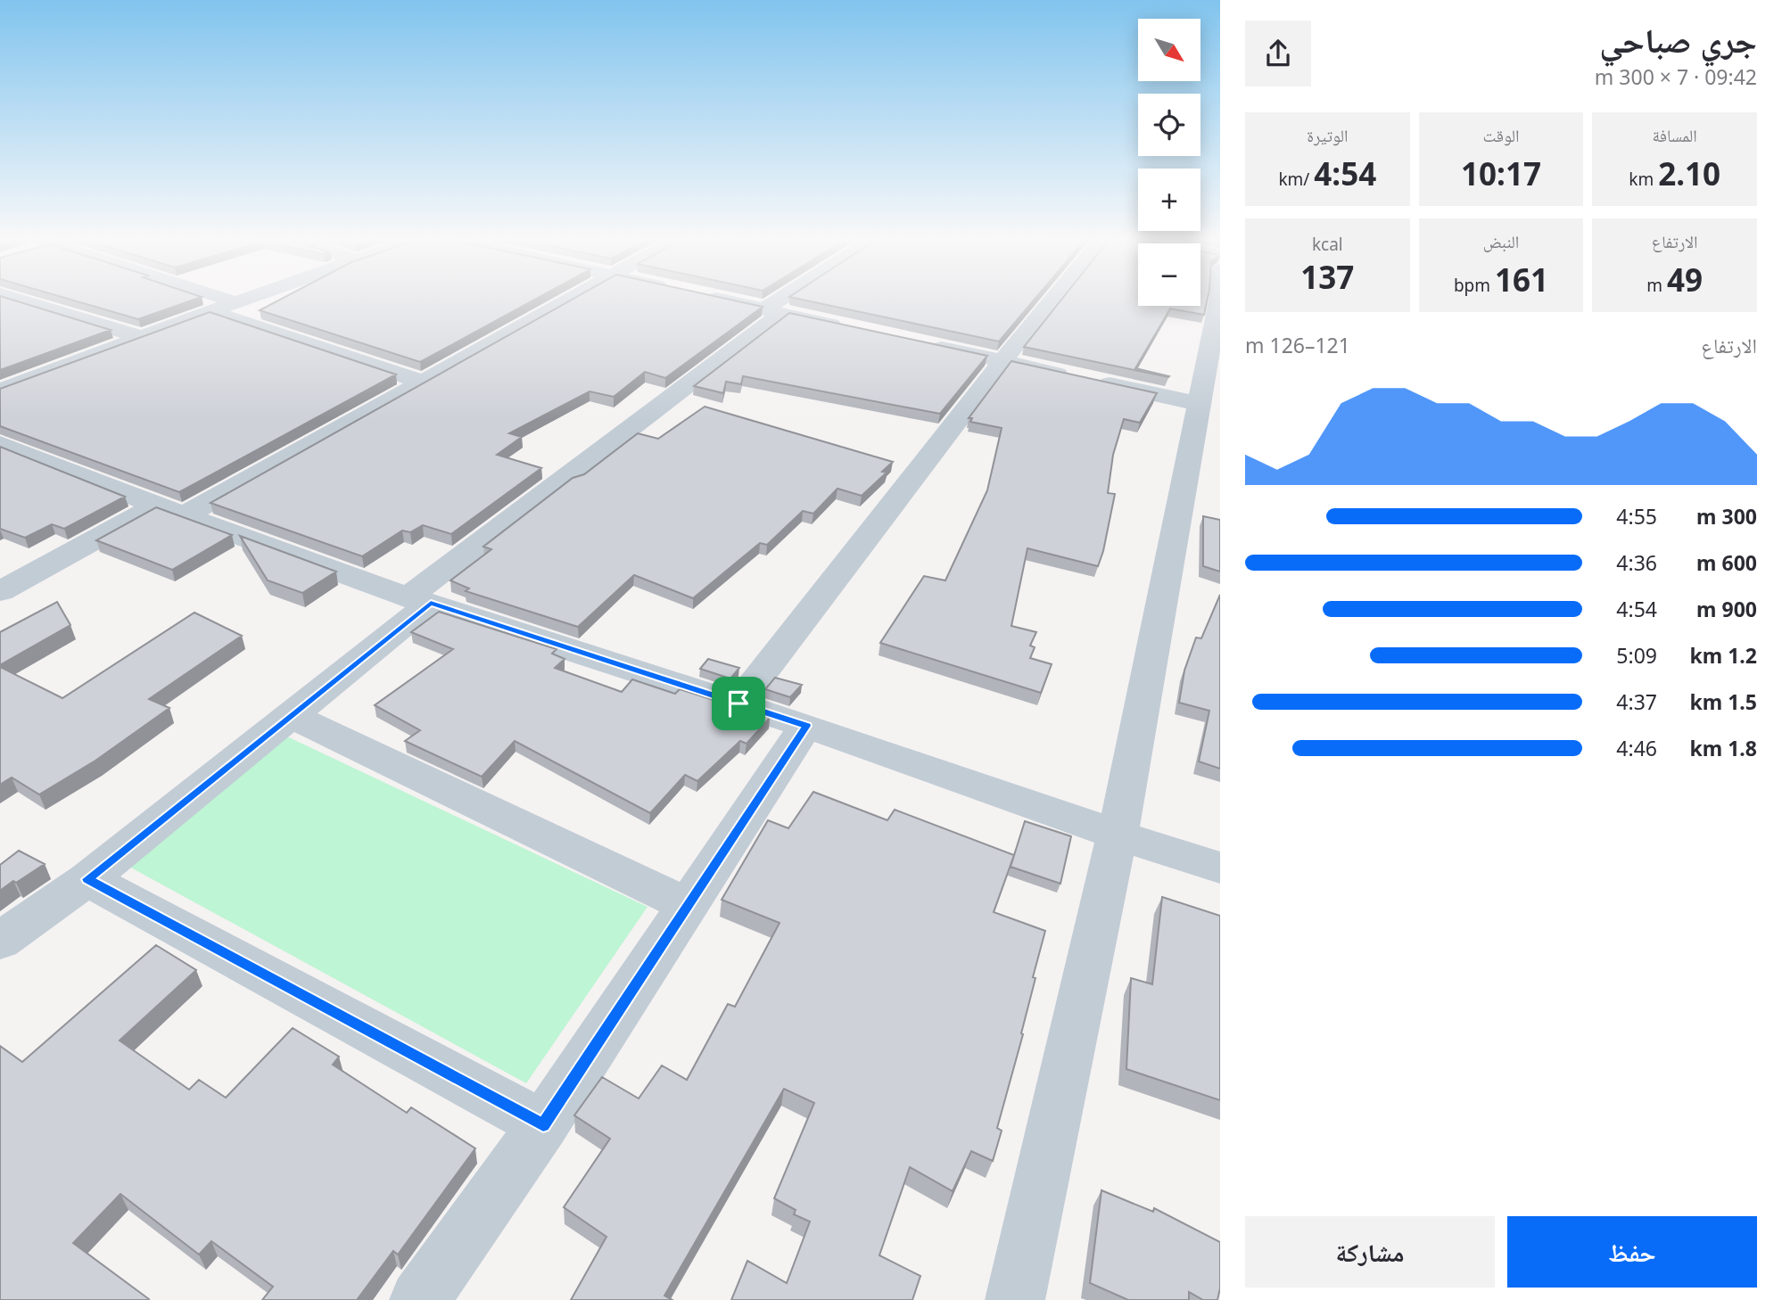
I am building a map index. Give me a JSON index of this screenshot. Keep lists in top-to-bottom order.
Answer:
{
  "north": "bottom right",
  "page": {
    "heading": ["جري صباحي", "09:42 · 7 × 300 m"],
    "map_buttons": ["+", "−"],
    "stats": [
      ["المسافة", "2.10 km"],
      ["الوقت", "10:17"],
      ["الوتيرة", "4:54 /km"],
      ["الارتفاع", "49 m"],
      ["النبض", "161 bpm"],
      ["kcal", "137"]
    ],
    "chart": ["الارتفاع", "121–126 m"],
    "list": [
      {
        "name": "300 m",
        "note": "4:55"
      },
      {
        "name": "600 m",
        "note": "4:36"
      },
      {
        "name": "900 m",
        "note": "4:54"
      },
      {
        "name": "1.2 km",
        "note": "5:09"
      },
      {
        "name": "1.5 km",
        "note": "4:37"
      },
      {
        "name": "1.8 km",
        "note": "4:46"
      }
    ],
    "buttons": ["حفظ", "مشاركة"]
  }
}
